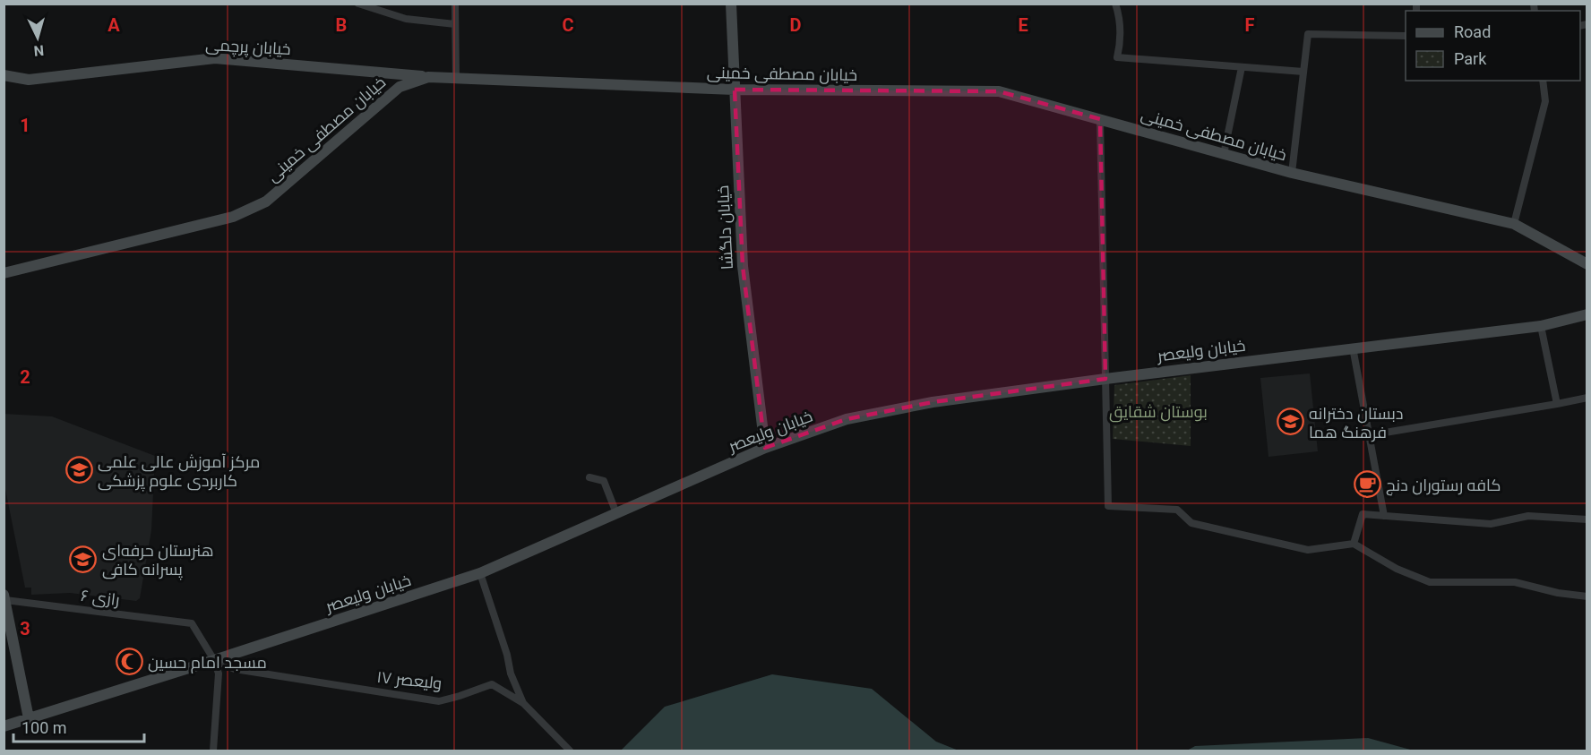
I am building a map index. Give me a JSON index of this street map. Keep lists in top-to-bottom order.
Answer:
{
  "streets": {
    "street": [
      "خیابان پرچمی",
      "خیابان مصطفی خمینی",
      "خیابان دلگشا",
      "خیابان ولیعصر",
      "رازی ۶",
      "ولیعصر ۱۷"
    ]
  },
  "crossings": [
    ["خیابان پرچمی", "خیابان مصطفی خمینی"],
    ["خیابان مصطفی خمینی", "خیابان دلگشا"],
    ["خیابان دلگشا", "خیابان ولیعصر"],
    ["خیابان ولیعصر", "رازی ۶"],
    ["خیابان ولیعصر", "ولیعصر ۱۷"],
    ["رازی ۶", "ولیعصر ۱۷"]
  ],
  "parks": ["بوستان شقایق"],
  "places": {
    "school or university": ["دبستان دخترانه فرهنگ هما", "مرکز آموزش عالی علمی کاربردی علوم پزشکی", "هنرستان حرفه‌ای پسرانه کافی"],
    "cafe": ["کافه رستوران دنج"],
    "mosque": ["مسجد امام حسین"]
  },
  "legend": ["Road", "Park"],
  "scale_bar": "100 m",
  "north": "bottom",
  "grid": {
    "columns": [
      "A",
      "B",
      "C",
      "D",
      "E",
      "F"
    ],
    "rows": ["1", "2", "3"]
  }
}
